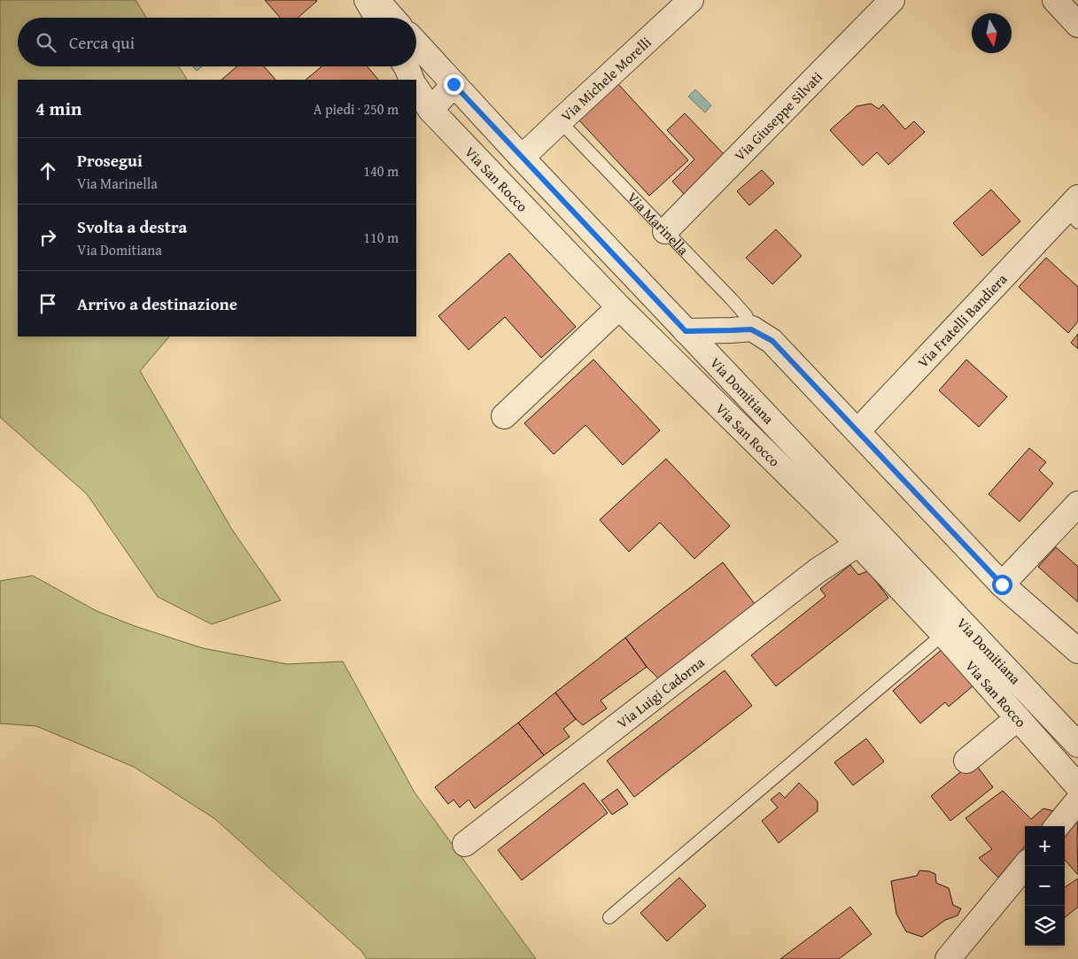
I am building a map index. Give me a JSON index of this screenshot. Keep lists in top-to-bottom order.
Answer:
{
  "streets": {
    "street": [
      "Via Michele Morelli",
      "Via Giuseppe Silvati",
      "Via San Rocco",
      "Via Fratelli Bandiera",
      "Via Domitiana",
      "Via Luigi Cadorna"
    ],
    "lane": ["Via Marinella"]
  },
  "crossings": [
    ["Via Michele Morelli", "Via Marinella"],
    ["Via Michele Morelli", "Via Domitiana"],
    ["Via Giuseppe Silvati", "Via Marinella"],
    ["Via San Rocco", "Via Luigi Cadorna"]
  ],
  "north": "bottom",
  "page": {
    "search": "Cerca qui",
    "heading": ["4 min", "A piedi · 250 m"],
    "list": [
      ["Prosegui", "Via Marinella", "140 m"],
      ["Svolta a destra", "Via Domitiana", "110 m"],
      "Arrivo a destinazione"
    ],
    "map_buttons": ["+", "−"]
  }
}
